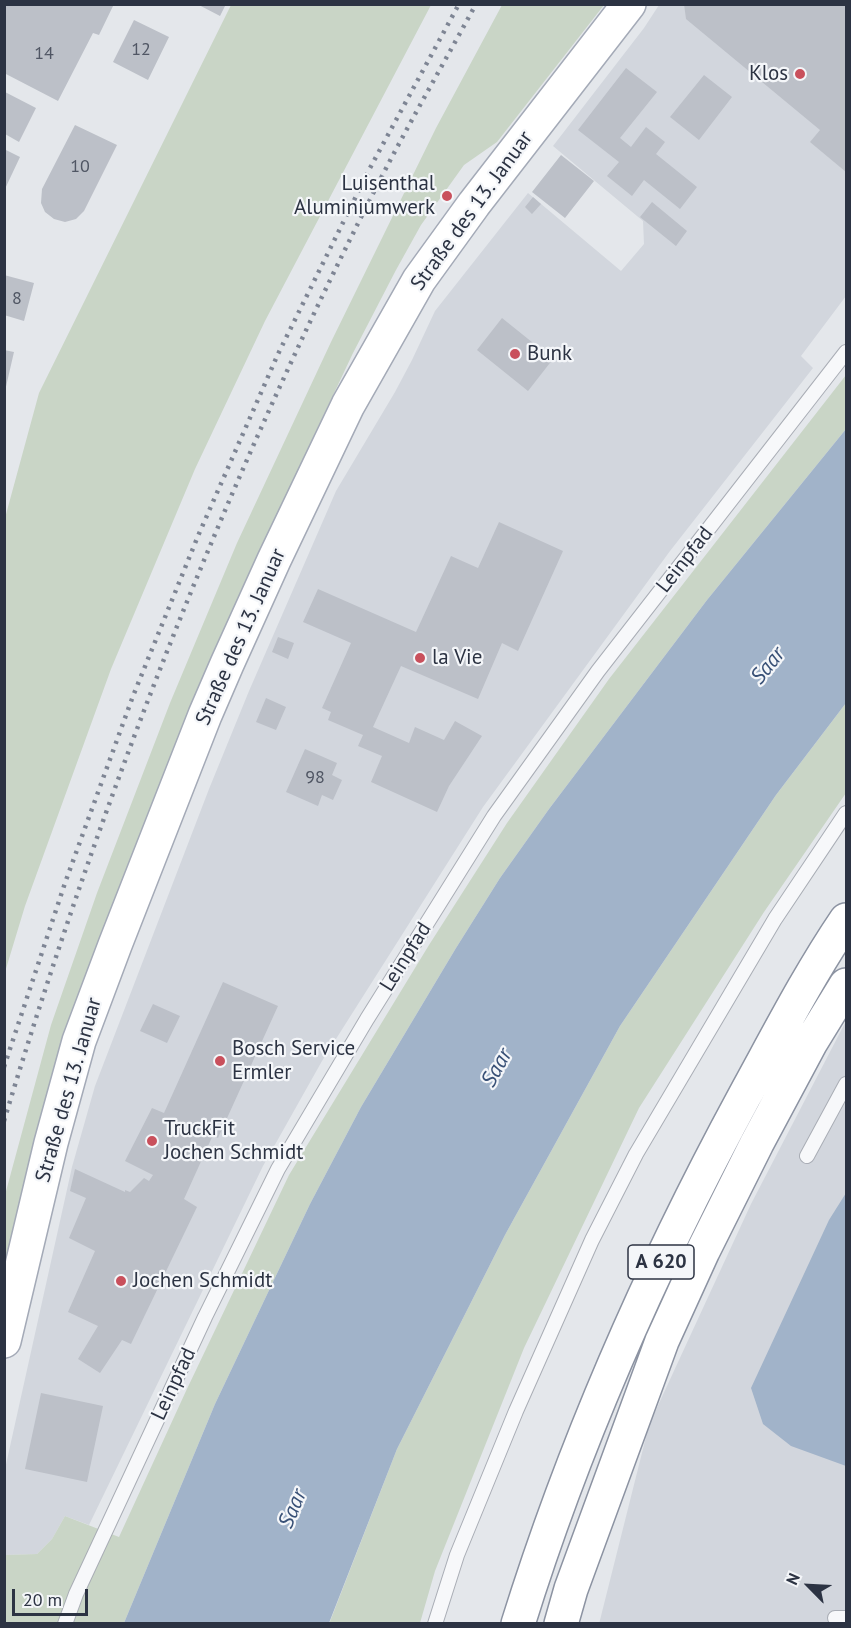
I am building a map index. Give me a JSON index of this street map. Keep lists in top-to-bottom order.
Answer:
{
  "streets": {
    "main road": ["Straße des 13. Januar", "A 620"],
    "lane": ["Leinpfad"]
  },
  "water": ["Saar"],
  "places": [
    "Klos",
    "Luisenthal Aluminiumwerk",
    "Bunk",
    "la Vie",
    "Bosch Service Ermler",
    "TruckFit Jochen Schmidt",
    "Jochen Schmidt"
  ],
  "house_numbers": [
    "12",
    "14",
    "10",
    "8",
    "98"
  ],
  "scale_bar": "20 m",
  "north": "top left"
}
